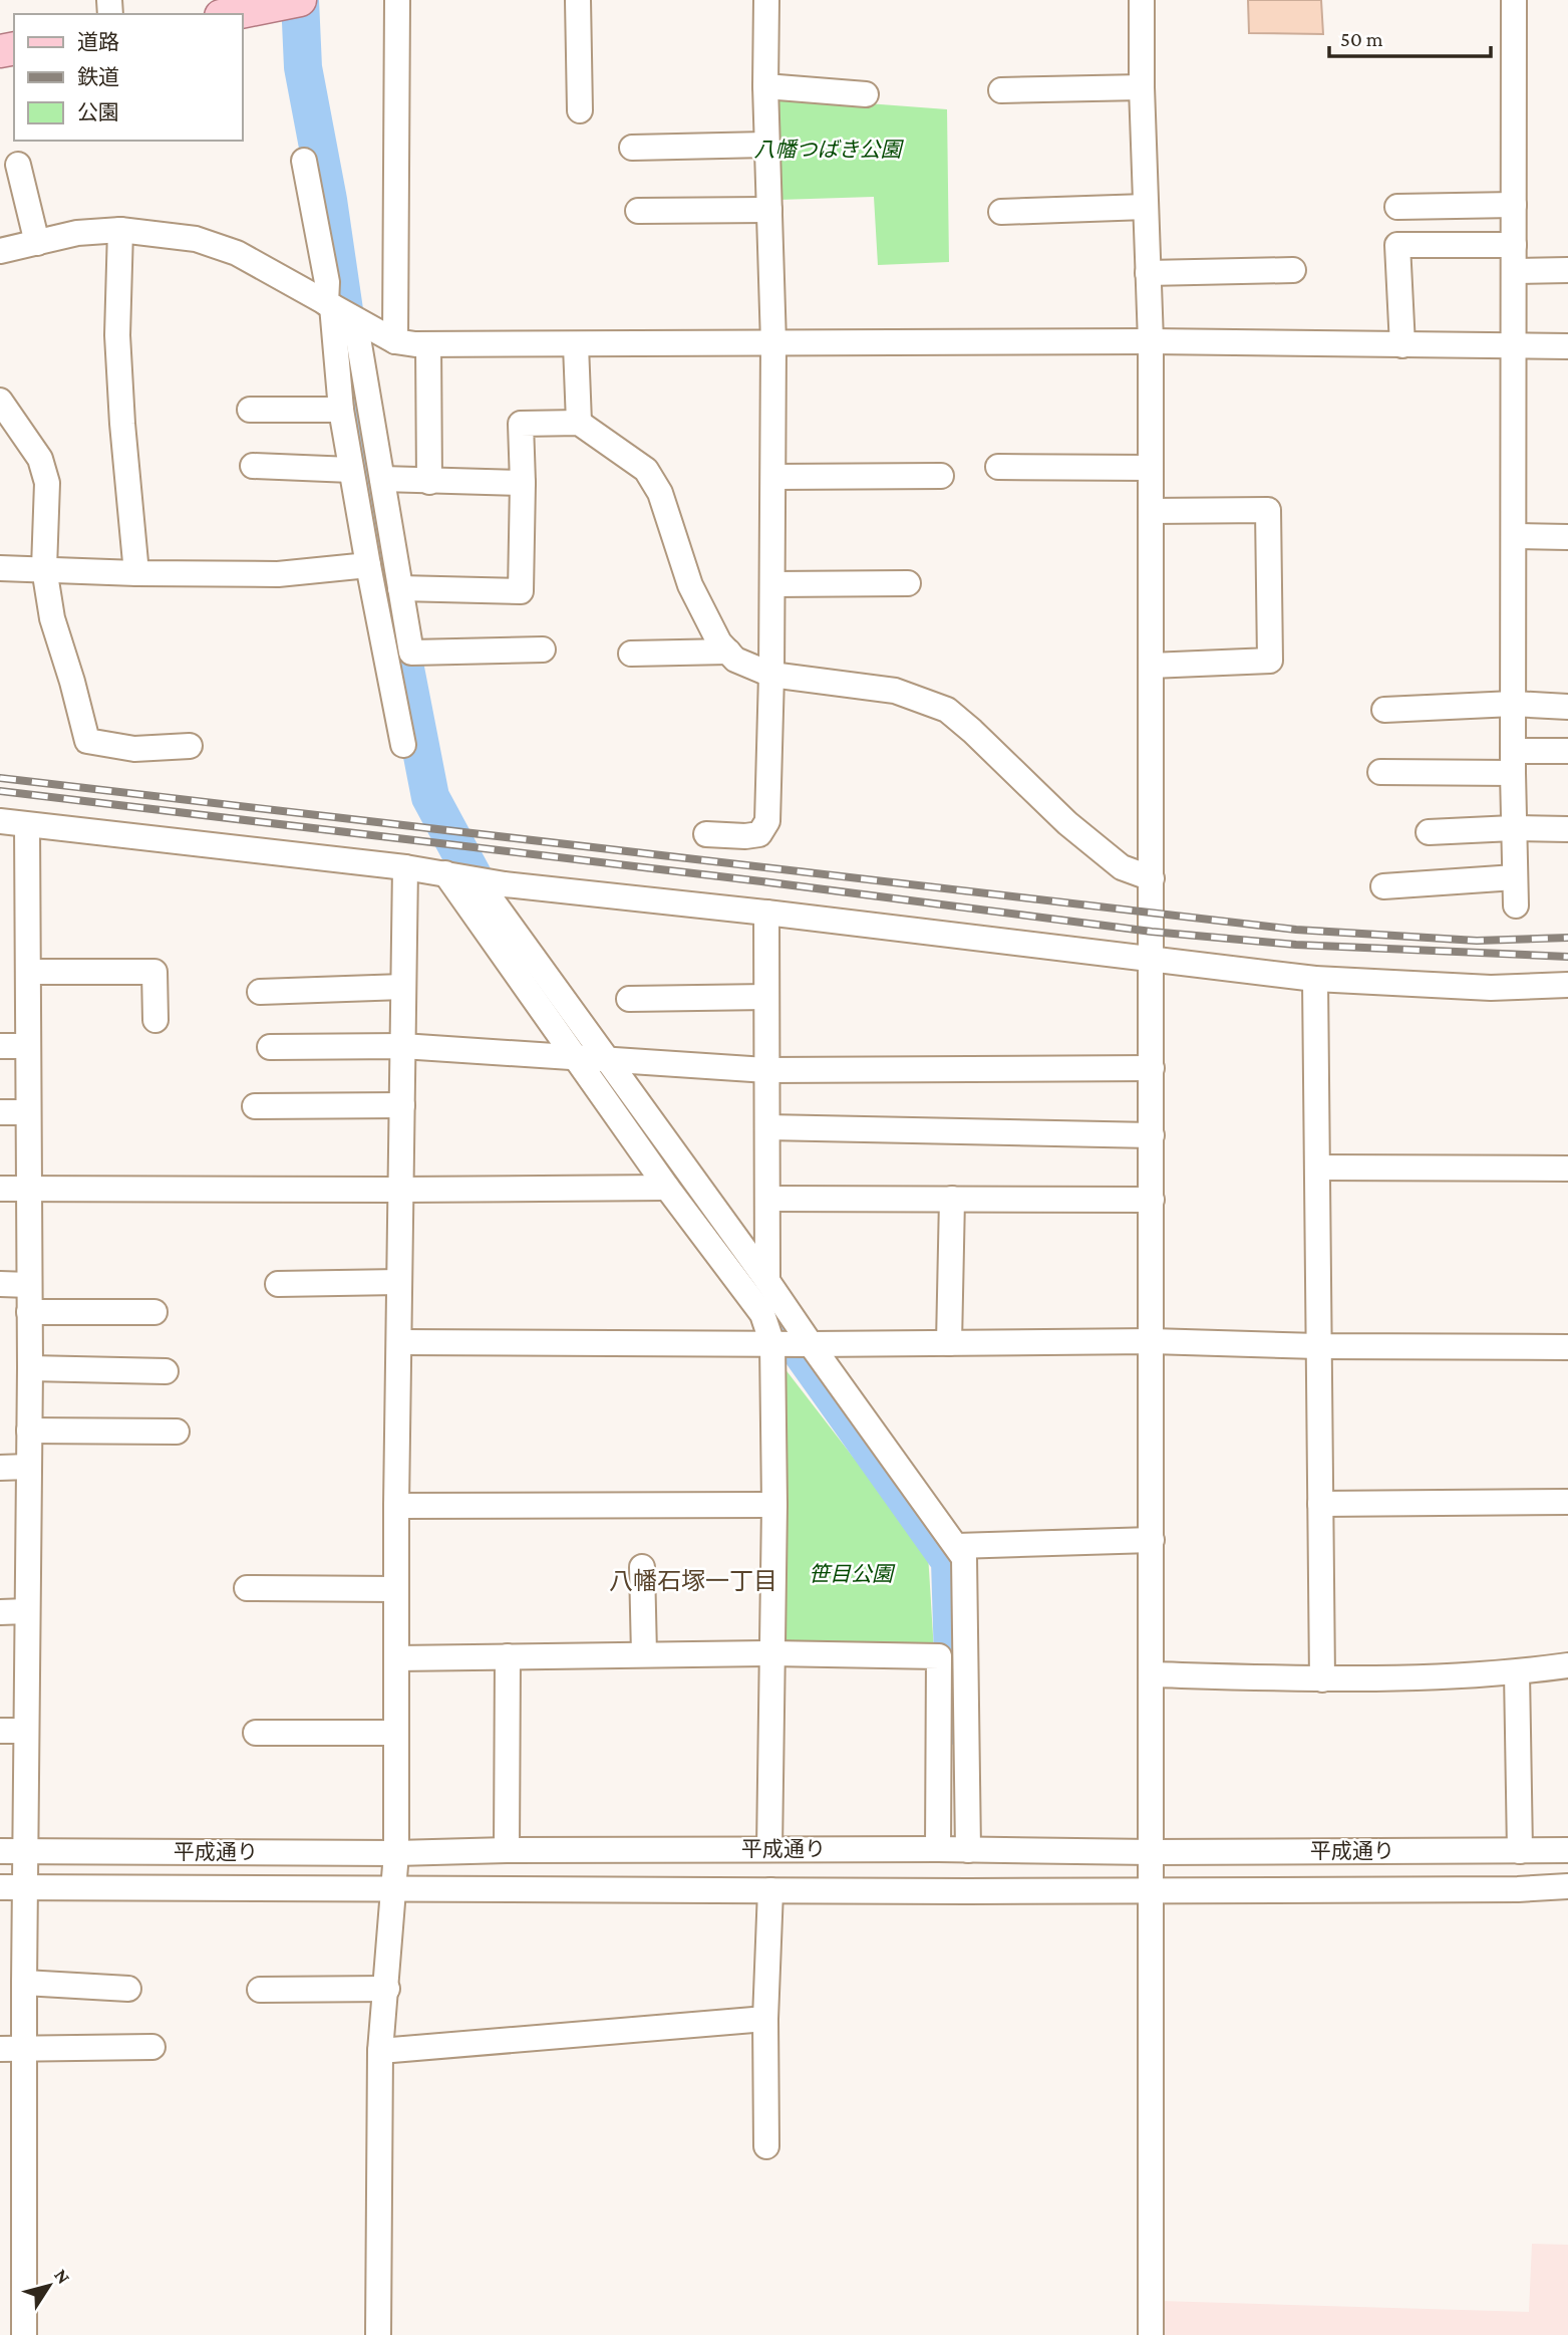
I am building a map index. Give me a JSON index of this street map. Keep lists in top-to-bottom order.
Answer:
{
  "streets": {
    "street": ["平成通り"]
  },
  "districts": ["八幡石塚一丁目"],
  "parks": ["八幡つばき公園", "笹目公園"],
  "legend": ["道路", "鉄道", "公園"],
  "scale_bar": "50 m",
  "north": "top right"
}
